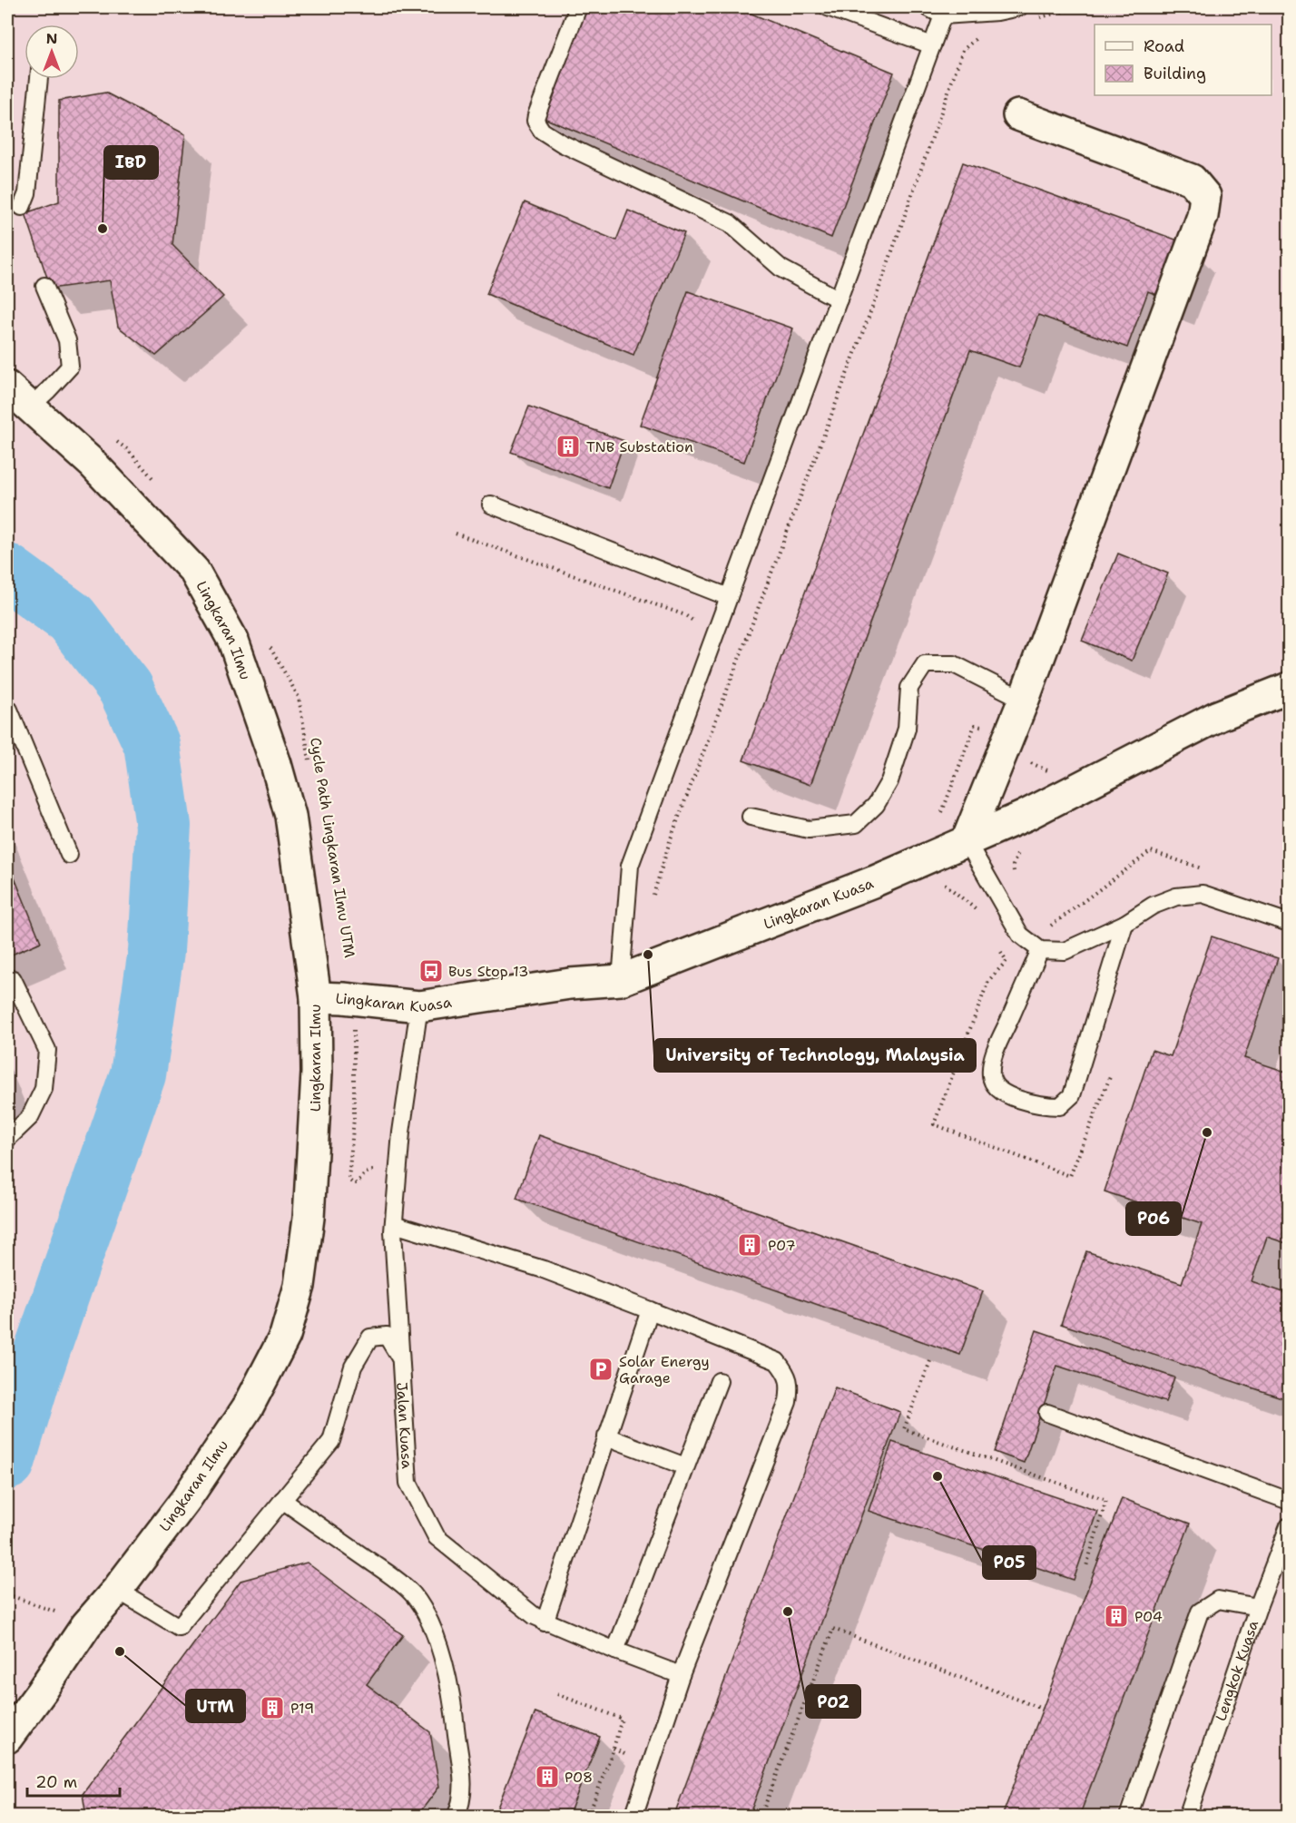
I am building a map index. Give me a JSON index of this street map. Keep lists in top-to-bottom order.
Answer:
{
  "streets": {
    "street": ["Lingkaran Ilmu", "Lingkaran Kuasa"],
    "lane": ["Jalan Kuasa", "Lengkok Kuasa"],
    "path": ["Cycle Path Lingkaran Ilmu UTM"]
  },
  "crossings": [
    ["Lingkaran Ilmu", "Lingkaran Kuasa"],
    ["Lingkaran Kuasa", "Jalan Kuasa"]
  ],
  "places": {
    "other": [
      "IBD",
      "University of Technology, Malaysia",
      "P06",
      "P05",
      "P02",
      "UTM"
    ],
    "building": [
      "TNB Substation",
      "P07",
      "P04",
      "P19",
      "P08"
    ],
    "bus stop": ["Bus Stop 13"],
    "parking": ["Solar Energy Garage"]
  },
  "legend": ["Road", "Building"],
  "scale_bar": "20 m",
  "north": "top"
}
